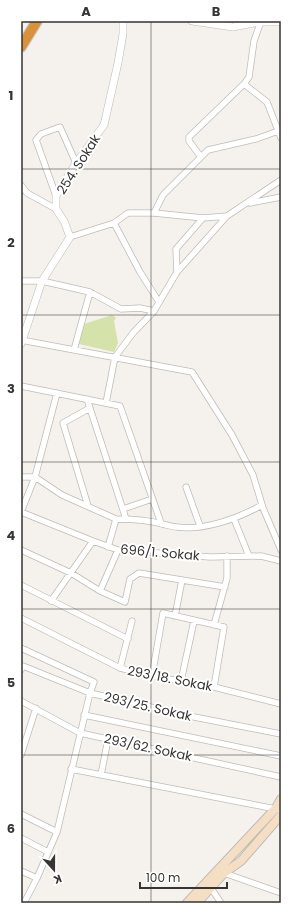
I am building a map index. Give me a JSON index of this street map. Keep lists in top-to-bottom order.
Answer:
{
  "streets": {
    "street": [
      "254. Sokak",
      "696/1. Sokak",
      "293/18. Sokak",
      "293/25. Sokak",
      "293/62. Sokak"
    ]
  },
  "scale_bar": "100 m",
  "north": "bottom",
  "grid": {
    "columns": ["A", "B"],
    "rows": [
      "1",
      "2",
      "3",
      "4",
      "5",
      "6"
    ]
  }
}
